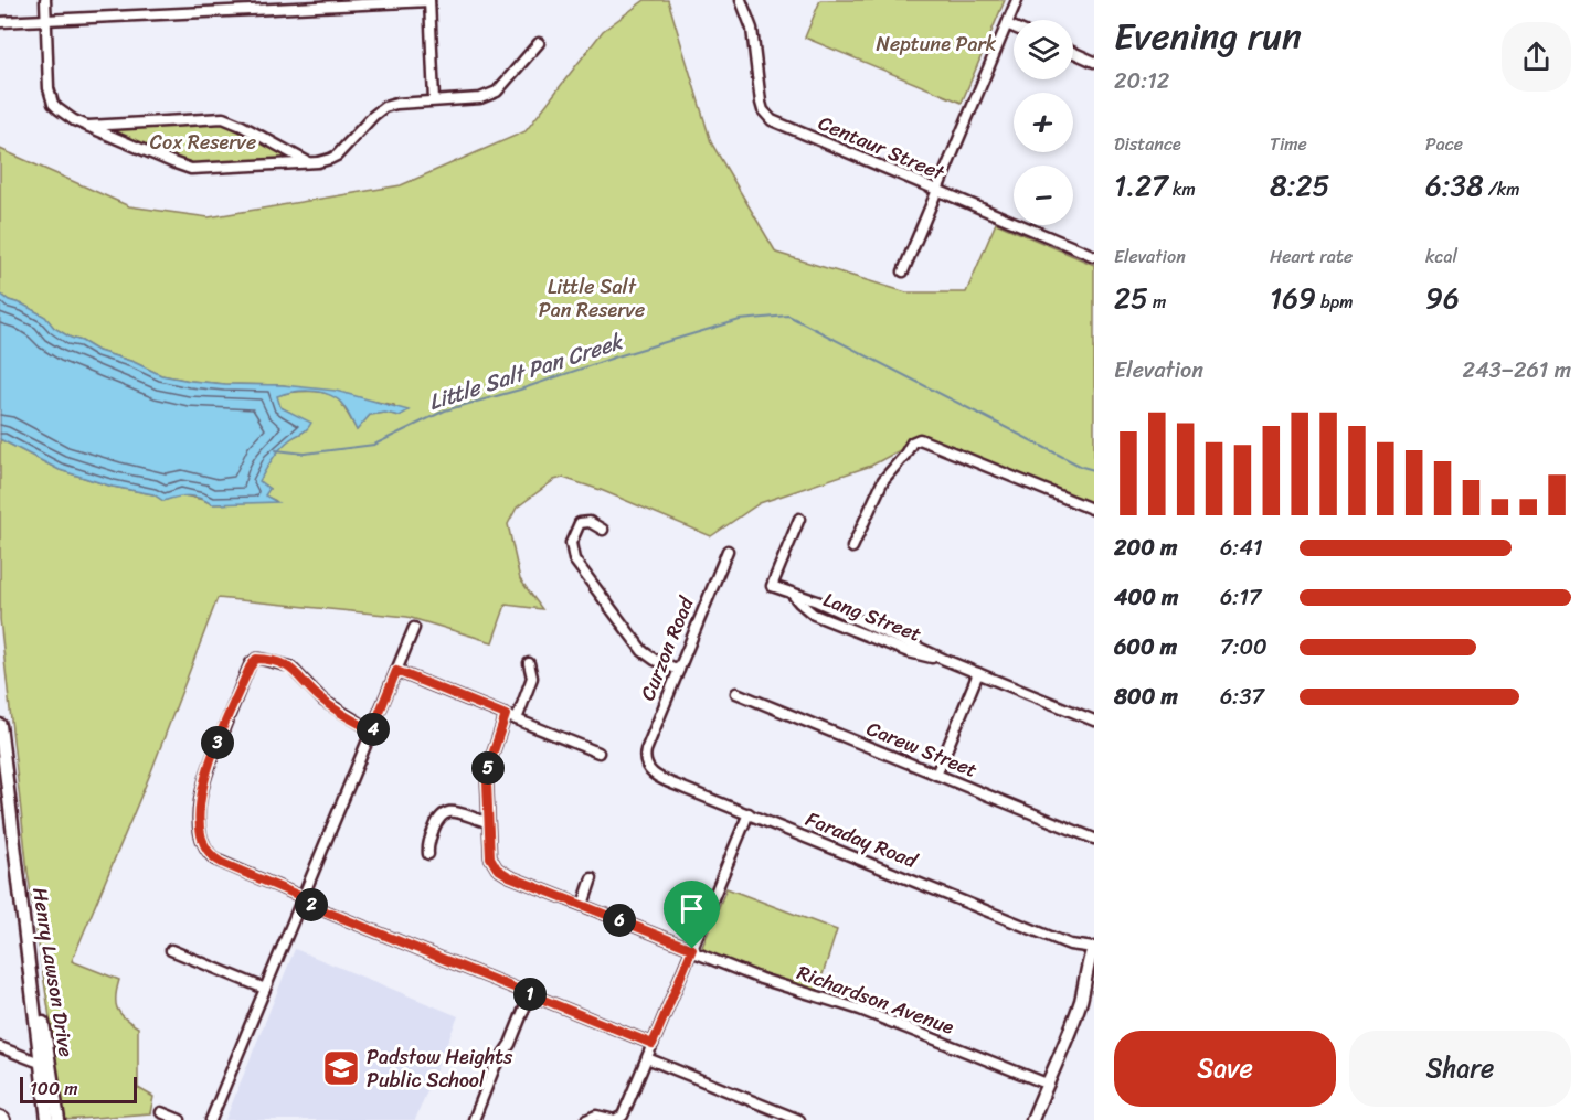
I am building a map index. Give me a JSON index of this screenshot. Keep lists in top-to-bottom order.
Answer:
{
  "streets": {
    "main road": ["Henry Lawson Drive"],
    "street": [
      "Centaur Street",
      "Lang Street",
      "Curzon Road",
      "Carew Street",
      "Faraday Road",
      "Richardson Avenue"
    ]
  },
  "crossings": [
    ["Curzon Road", "Faraday Road"]
  ],
  "water": ["Little Salt Pan Creek"],
  "parks": ["Neptune Park", "Cox Reserve", "Little Salt Pan Reserve"],
  "places": {
    "school or university": ["Padstow Heights Public School"]
  },
  "scale_bar": "100 m",
  "page": {
    "heading": ["Evening run", "20:12"],
    "map_buttons": ["+", "−"],
    "stats": [
      ["Distance", "1.27 km"],
      ["Time", "8:25"],
      ["Pace", "6:38 /km"],
      ["Elevation", "25 m"],
      ["Heart rate", "169 bpm"],
      ["kcal", "96"]
    ],
    "chart": ["Elevation", "243–261 m"],
    "list": [
      {
        "name": "200 m",
        "note": "6:41"
      },
      {
        "name": "400 m",
        "note": "6:17"
      },
      {
        "name": "600 m",
        "note": "7:00"
      },
      {
        "name": "800 m",
        "note": "6:37"
      }
    ],
    "pins": [
      "4",
      "3",
      "5",
      "2",
      "6",
      "1"
    ],
    "buttons": ["Save", "Share"],
    "scale": "100 m"
  }
}
